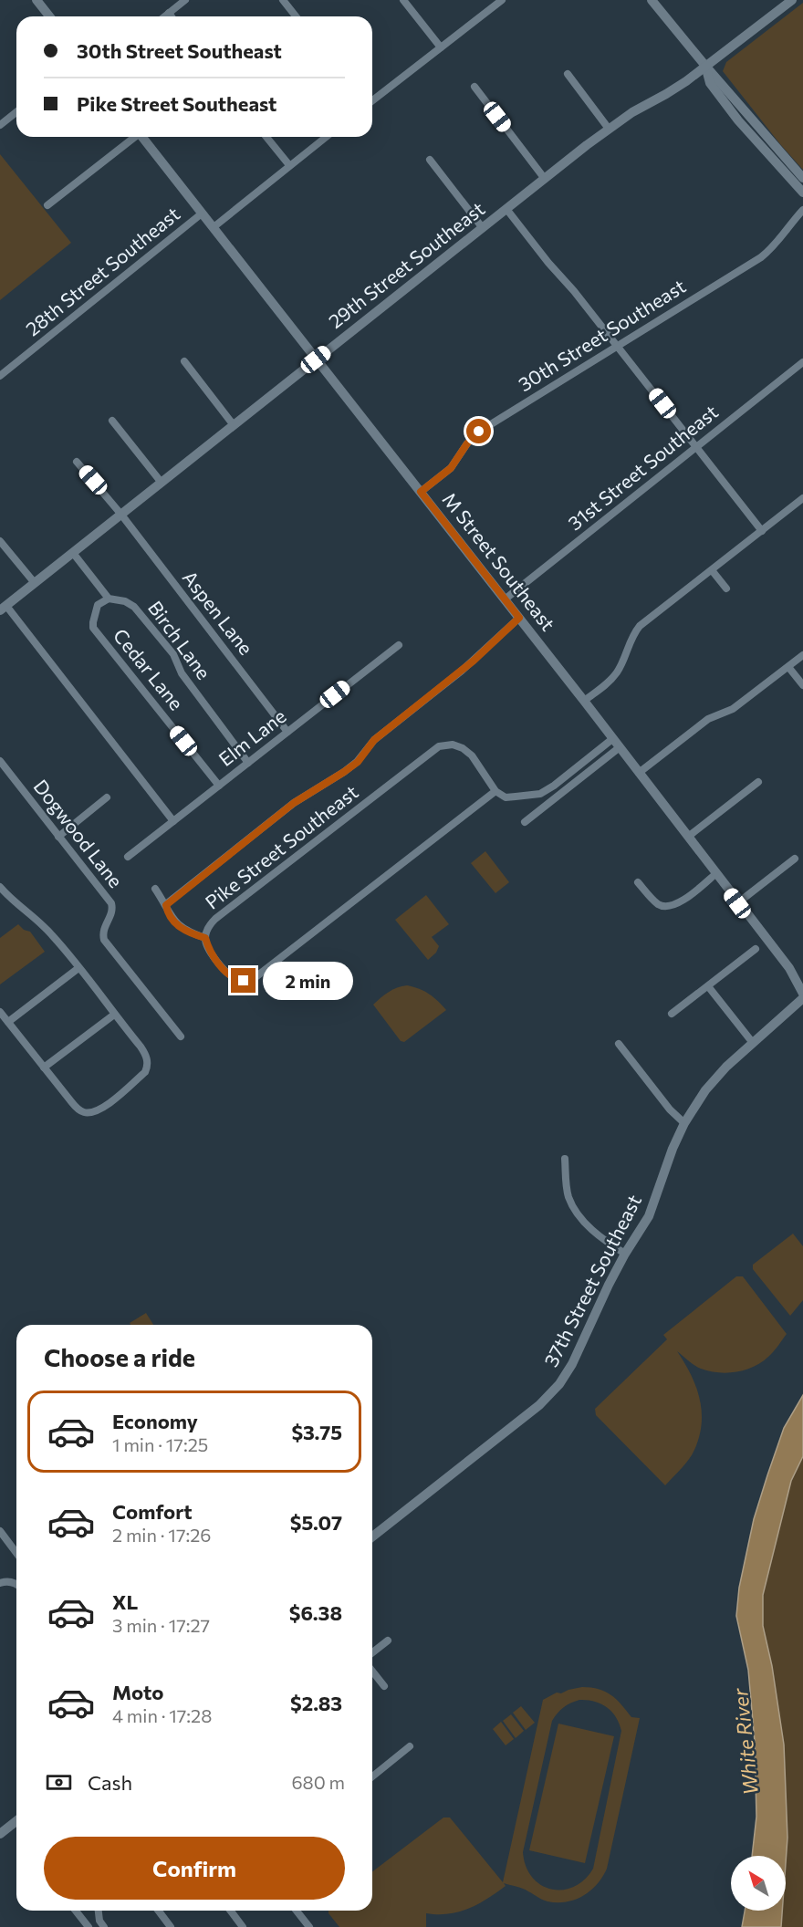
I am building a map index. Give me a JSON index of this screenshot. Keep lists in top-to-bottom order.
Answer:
{
  "streets": {
    "street": [
      "29th Street Southeast",
      "28th Street Southeast",
      "30th Street Southeast",
      "31st Street Southeast",
      "M Street Southeast",
      "Aspen Lane",
      "Birch Lane",
      "Cedar Lane",
      "Elm Lane",
      "Dogwood Lane",
      "Pike Street Southeast",
      "37th Street Southeast"
    ]
  },
  "crossings": [
    ["29th Street Southeast", "M Street Southeast"],
    ["29th Street Southeast", "Aspen Lane"],
    ["28th Street Southeast", "M Street Southeast"],
    ["30th Street Southeast", "M Street Southeast"],
    ["31st Street Southeast", "M Street Southeast"],
    ["Aspen Lane", "Elm Lane"],
    ["Birch Lane", "Cedar Lane"],
    ["Birch Lane", "Elm Lane"],
    ["Cedar Lane", "Elm Lane"]
  ],
  "water": ["White River"],
  "north": "top left",
  "page": {
    "banner": ["30th Street Southeast", "Pike Street Southeast"],
    "bubble": "2 min",
    "heading": "Choose a ride",
    "list": [
      {
        "name": "Economy",
        "note": "1 min · 17:25",
        "value": "$3.75"
      },
      {
        "name": "Comfort",
        "note": "2 min · 17:26",
        "value": "$5.07"
      },
      {
        "name": "XL",
        "note": "3 min · 17:27",
        "value": "$6.38"
      },
      {
        "name": "Moto",
        "note": "4 min · 17:28",
        "value": "$2.83"
      }
    ],
    "pay": ["Cash", "680 m"],
    "buttons": "Confirm"
  }
}
